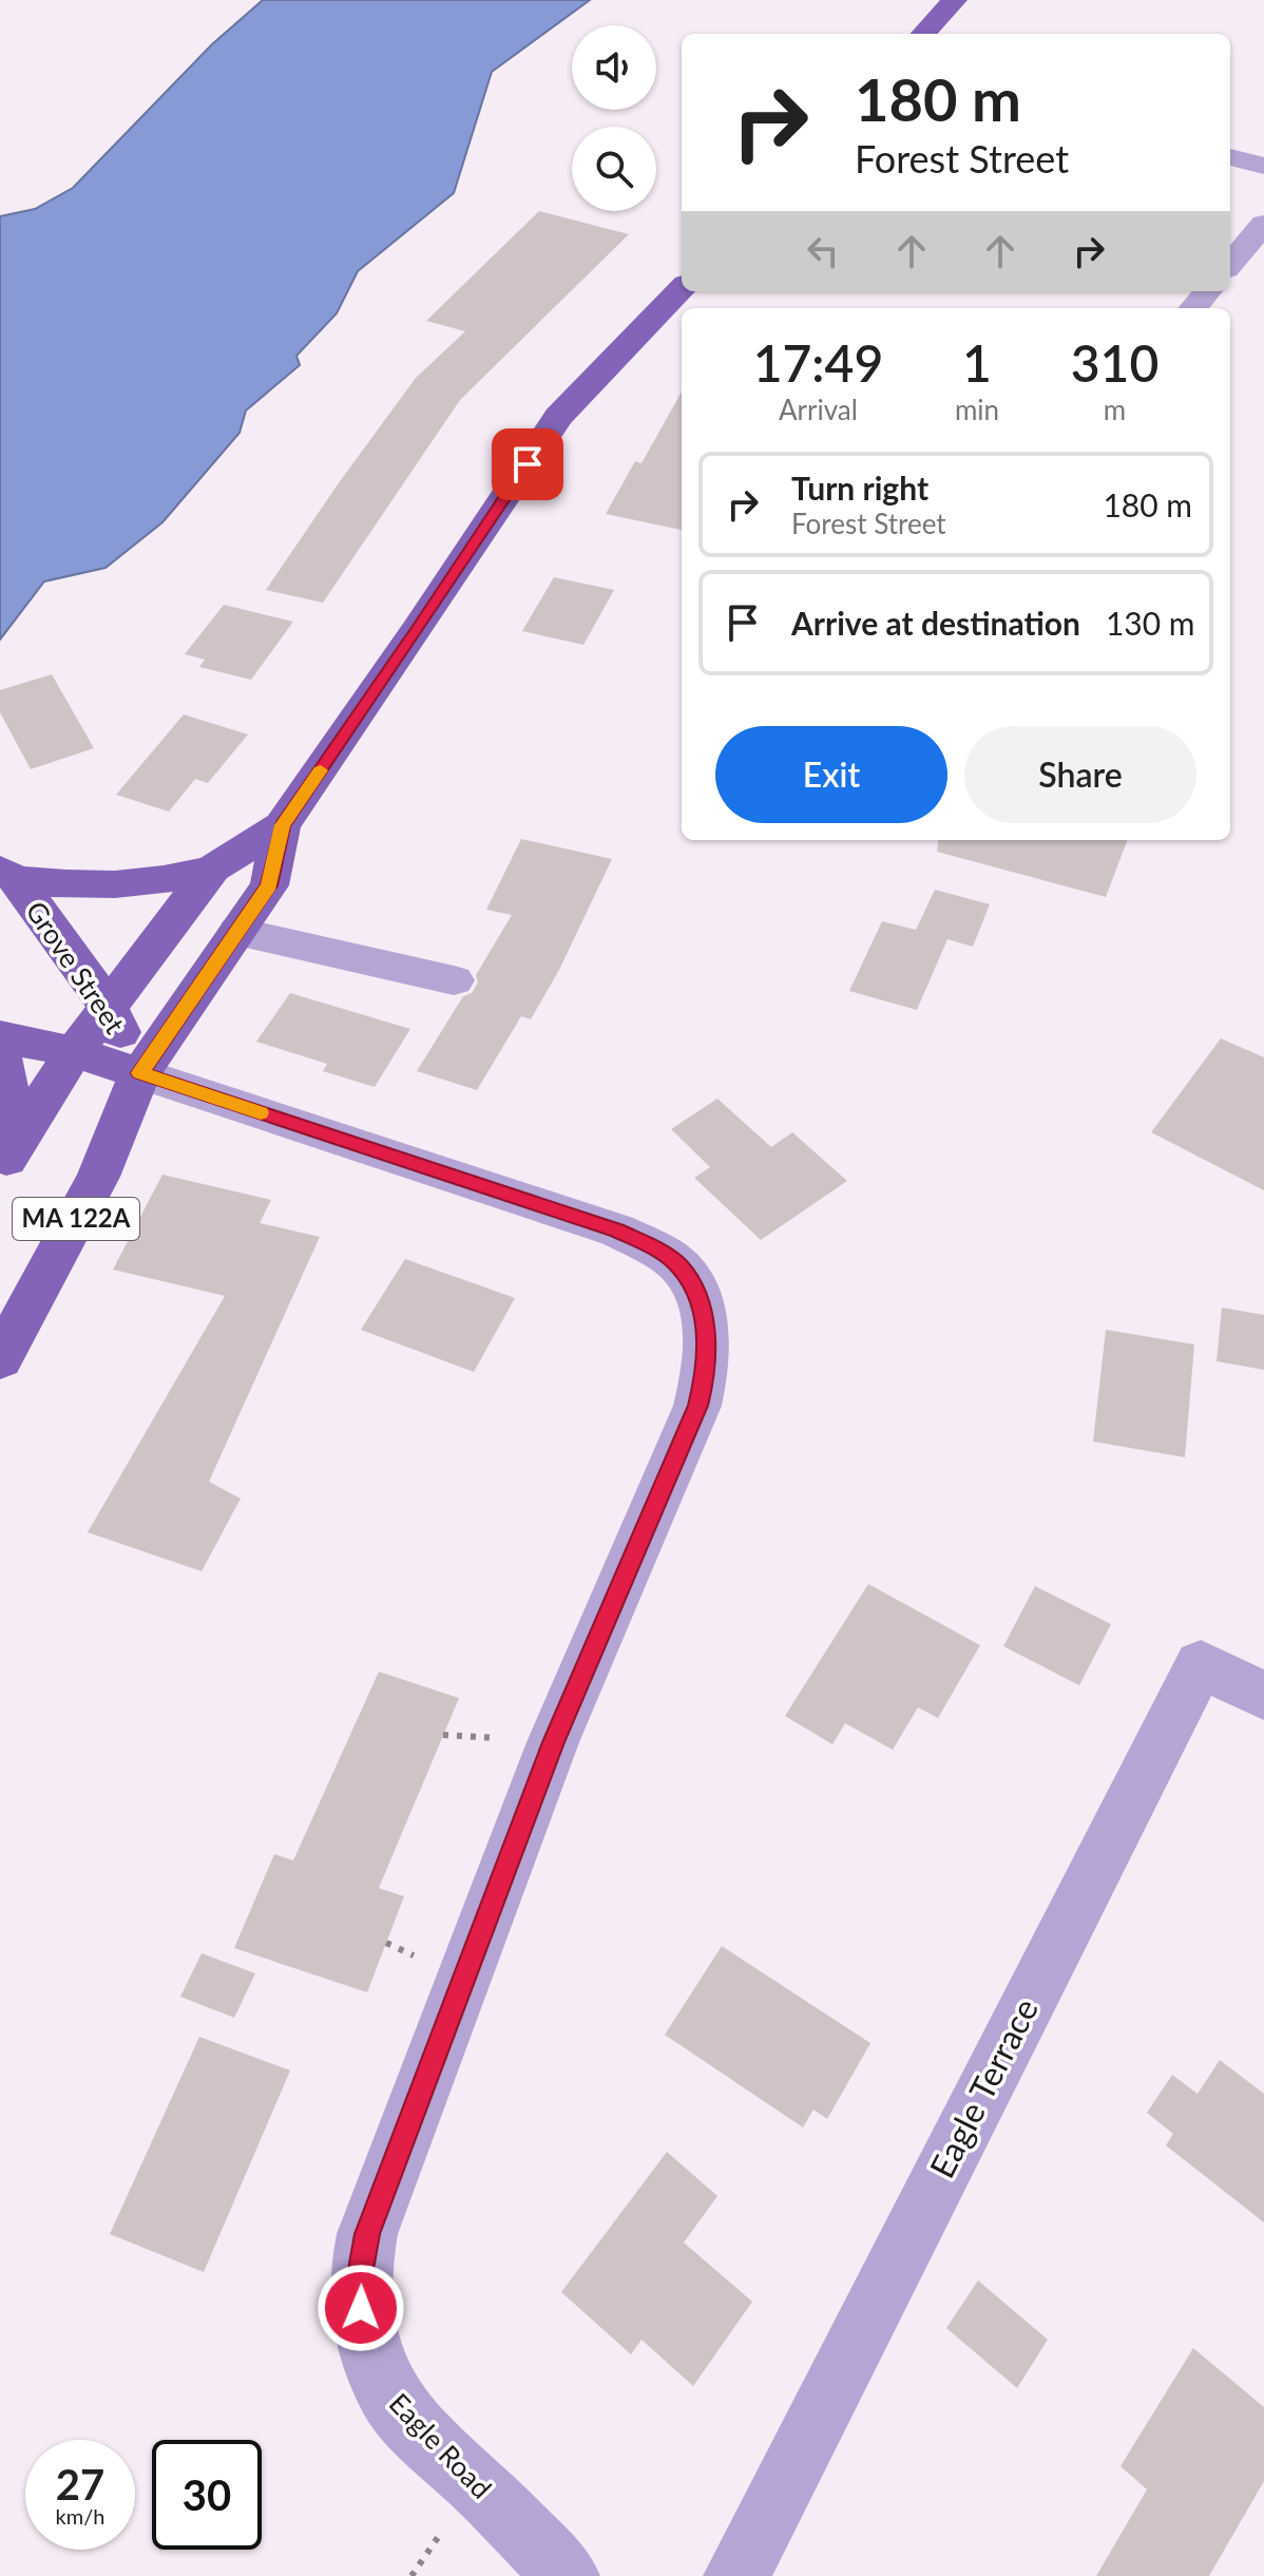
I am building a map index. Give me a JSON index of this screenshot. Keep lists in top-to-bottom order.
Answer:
{
  "streets": {
    "main road": ["Grove Street", "MA 122A"],
    "street": ["Eagle Terrace", "Eagle Road"]
  },
  "crossings": [
    ["Grove Street", "MA 122A"],
    ["Grove Street", "Eagle Road"],
    ["MA 122A", "Eagle Road"]
  ],
  "page": {
    "turn": ["180 m", "Forest Street"],
    "eta": [
      "17:49",
      "Arrival",
      "1",
      "min",
      "310",
      "m"
    ],
    "list": [
      {
        "name": "Turn right",
        "note": "Forest Street",
        "value": "180 m"
      },
      {
        "name": "Arrive at destination",
        "value": "130 m"
      }
    ],
    "buttons": ["Exit", "Share"],
    "speed": "27 km/h",
    "limit": "30"
  }
}
